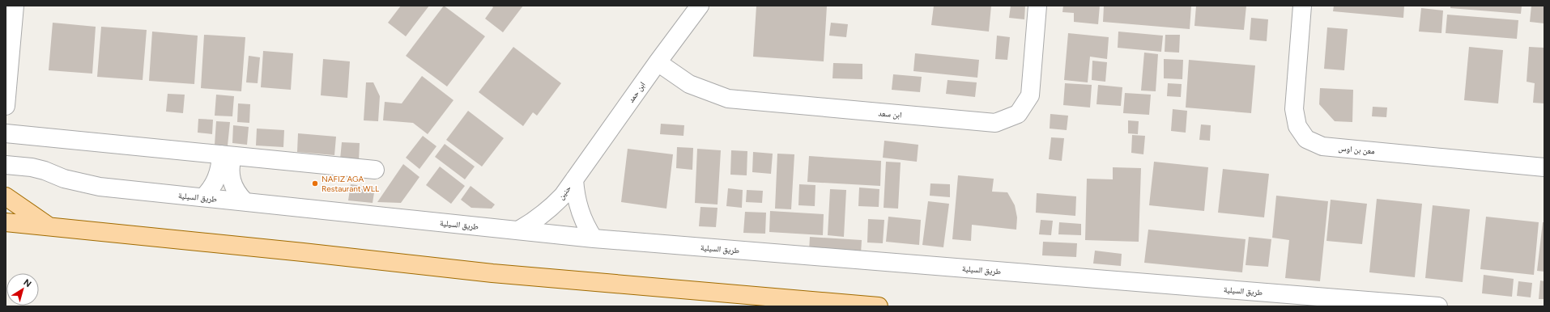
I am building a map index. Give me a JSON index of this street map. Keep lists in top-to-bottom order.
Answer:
{
  "streets": {
    "street": [
      "ابن حمد",
      "ابن سعد",
      "معن بن اوس",
      "حنين",
      "طريق السيلية"
    ]
  },
  "crossings": [
    ["ابن حمد", "ابن سعد"],
    ["ابن حمد", "حنين"],
    ["حنين", "طريق السيلية"]
  ],
  "places": ["NAFIZ AGA Restaurant WLL"],
  "north": "top right"
}
